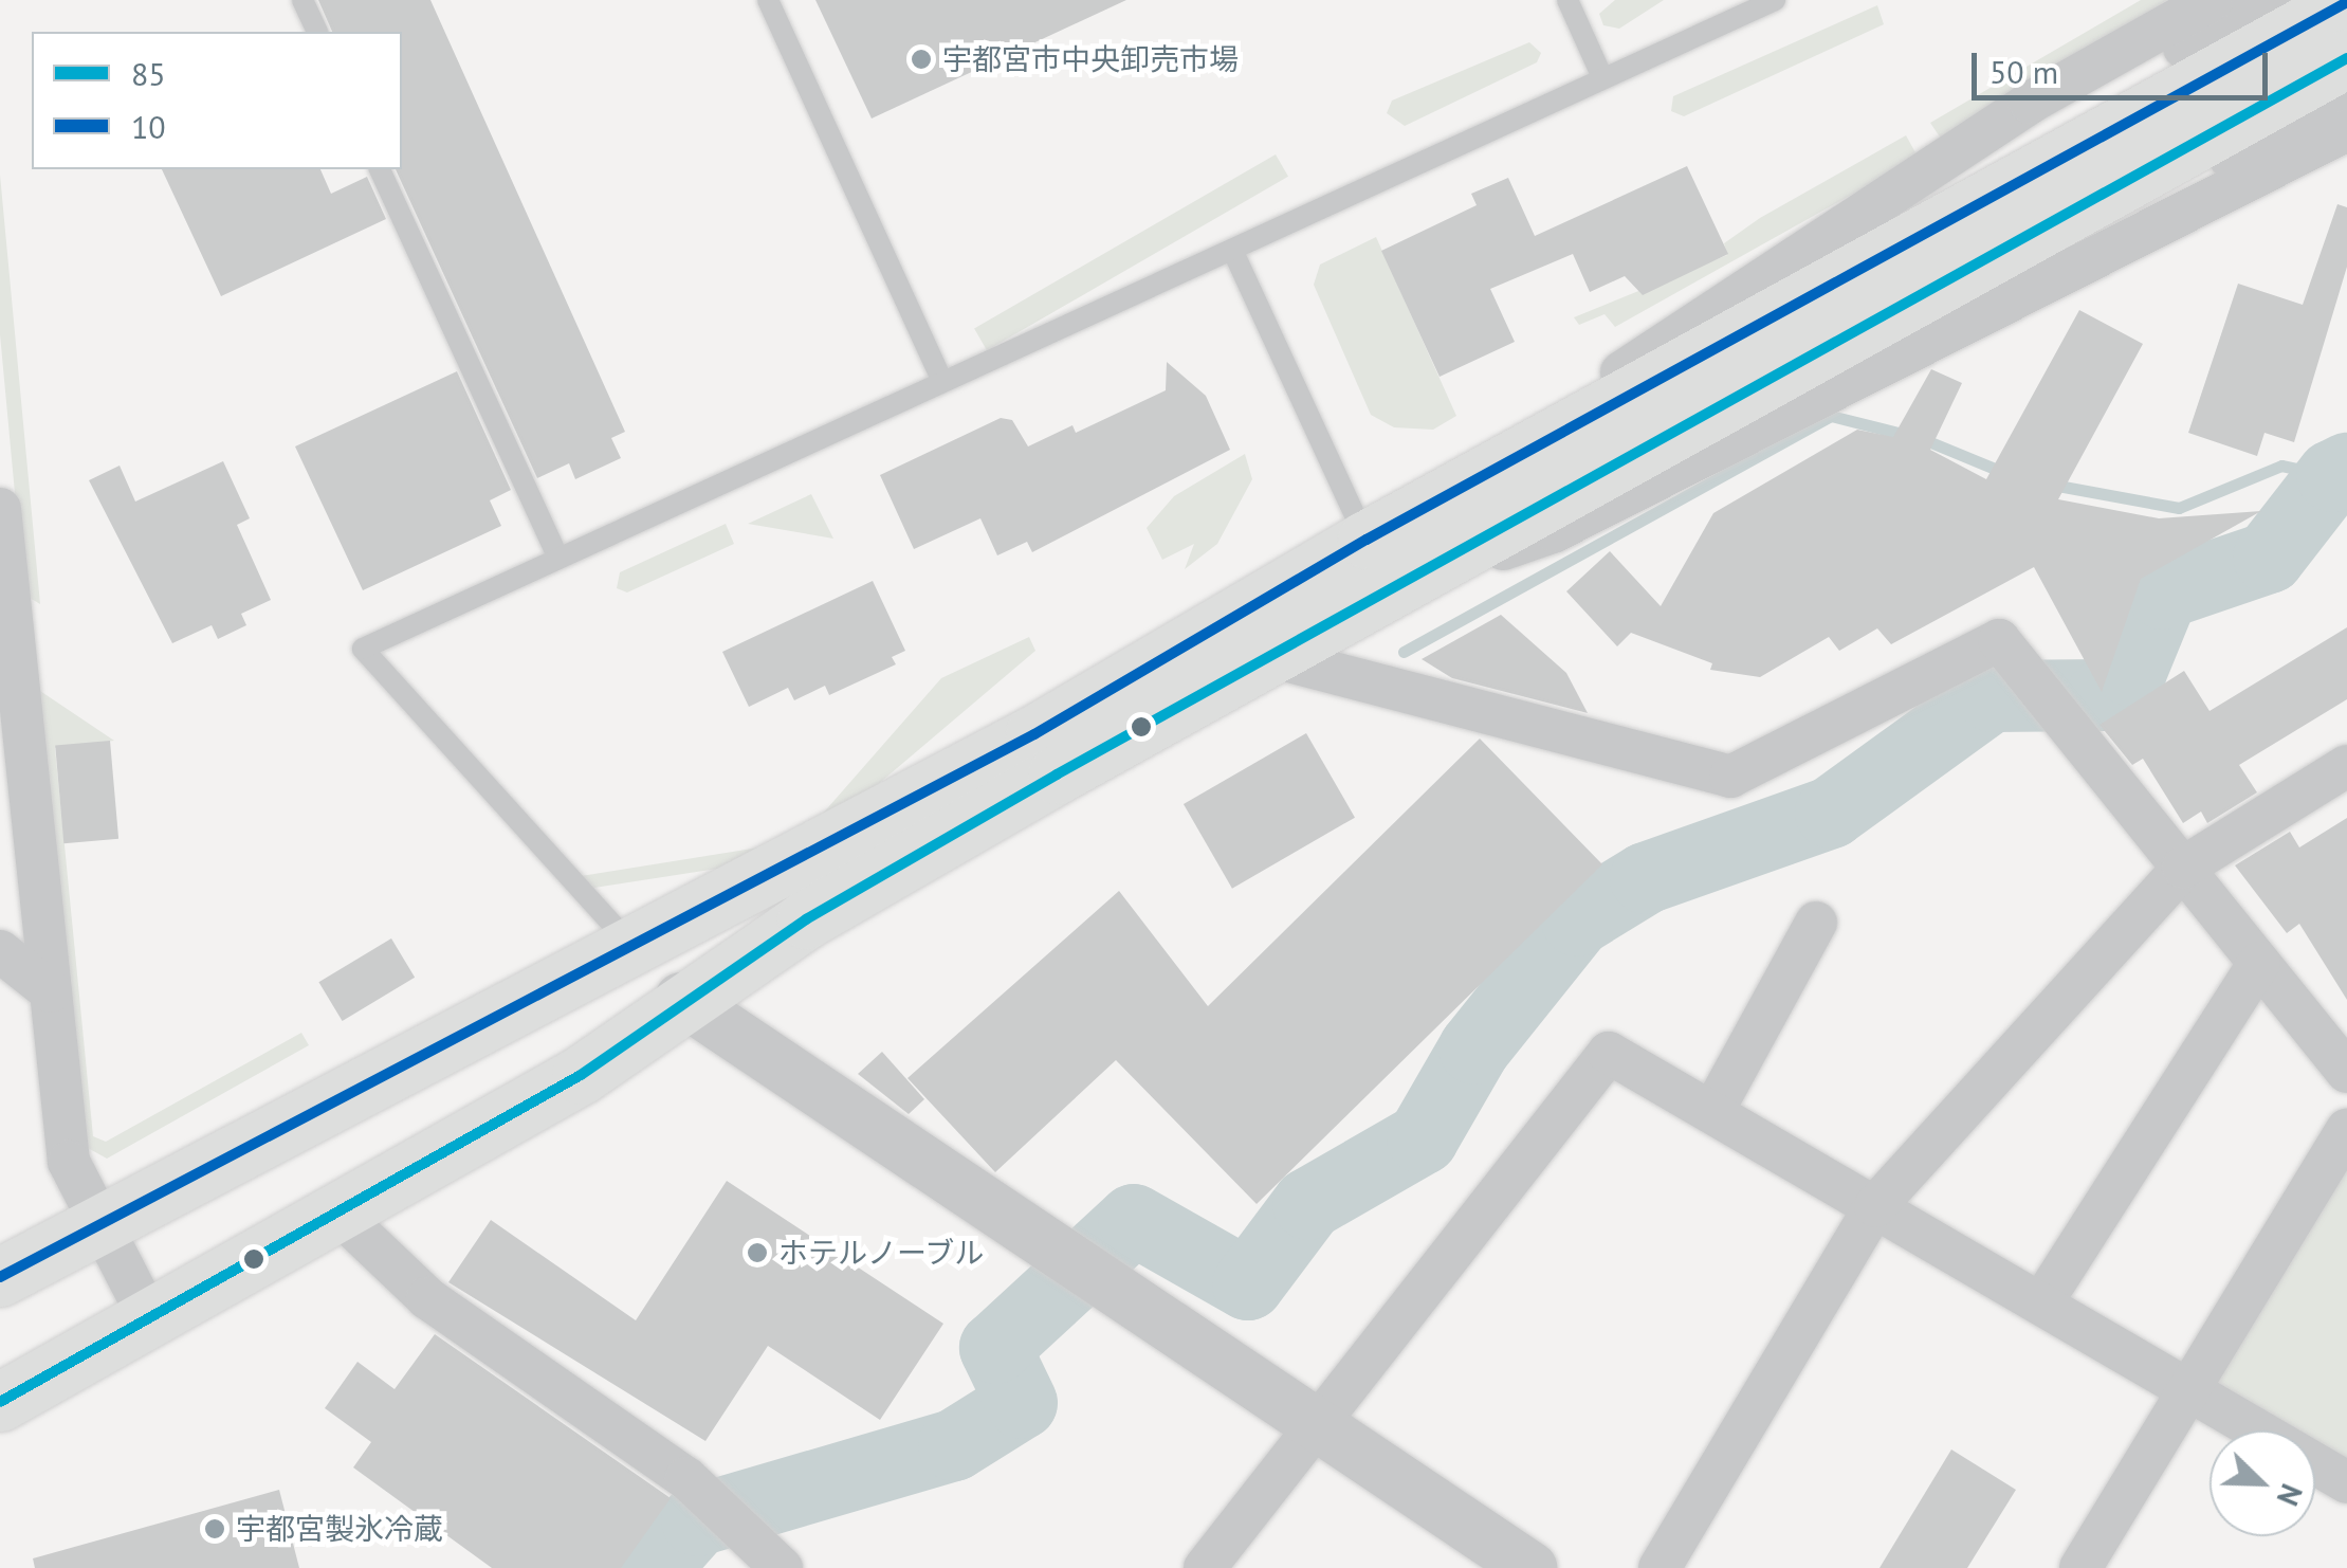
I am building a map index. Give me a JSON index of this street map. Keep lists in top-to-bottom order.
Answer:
{
  "places": ["宇都宮市中央卸売市場", "ホテルノーブル", "宇都宮製氷冷蔵"],
  "lines": ["transit line 10", "transit line 85"],
  "legend": ["85", "10"],
  "scale_bar": "50 m",
  "north": "bottom right"
}
